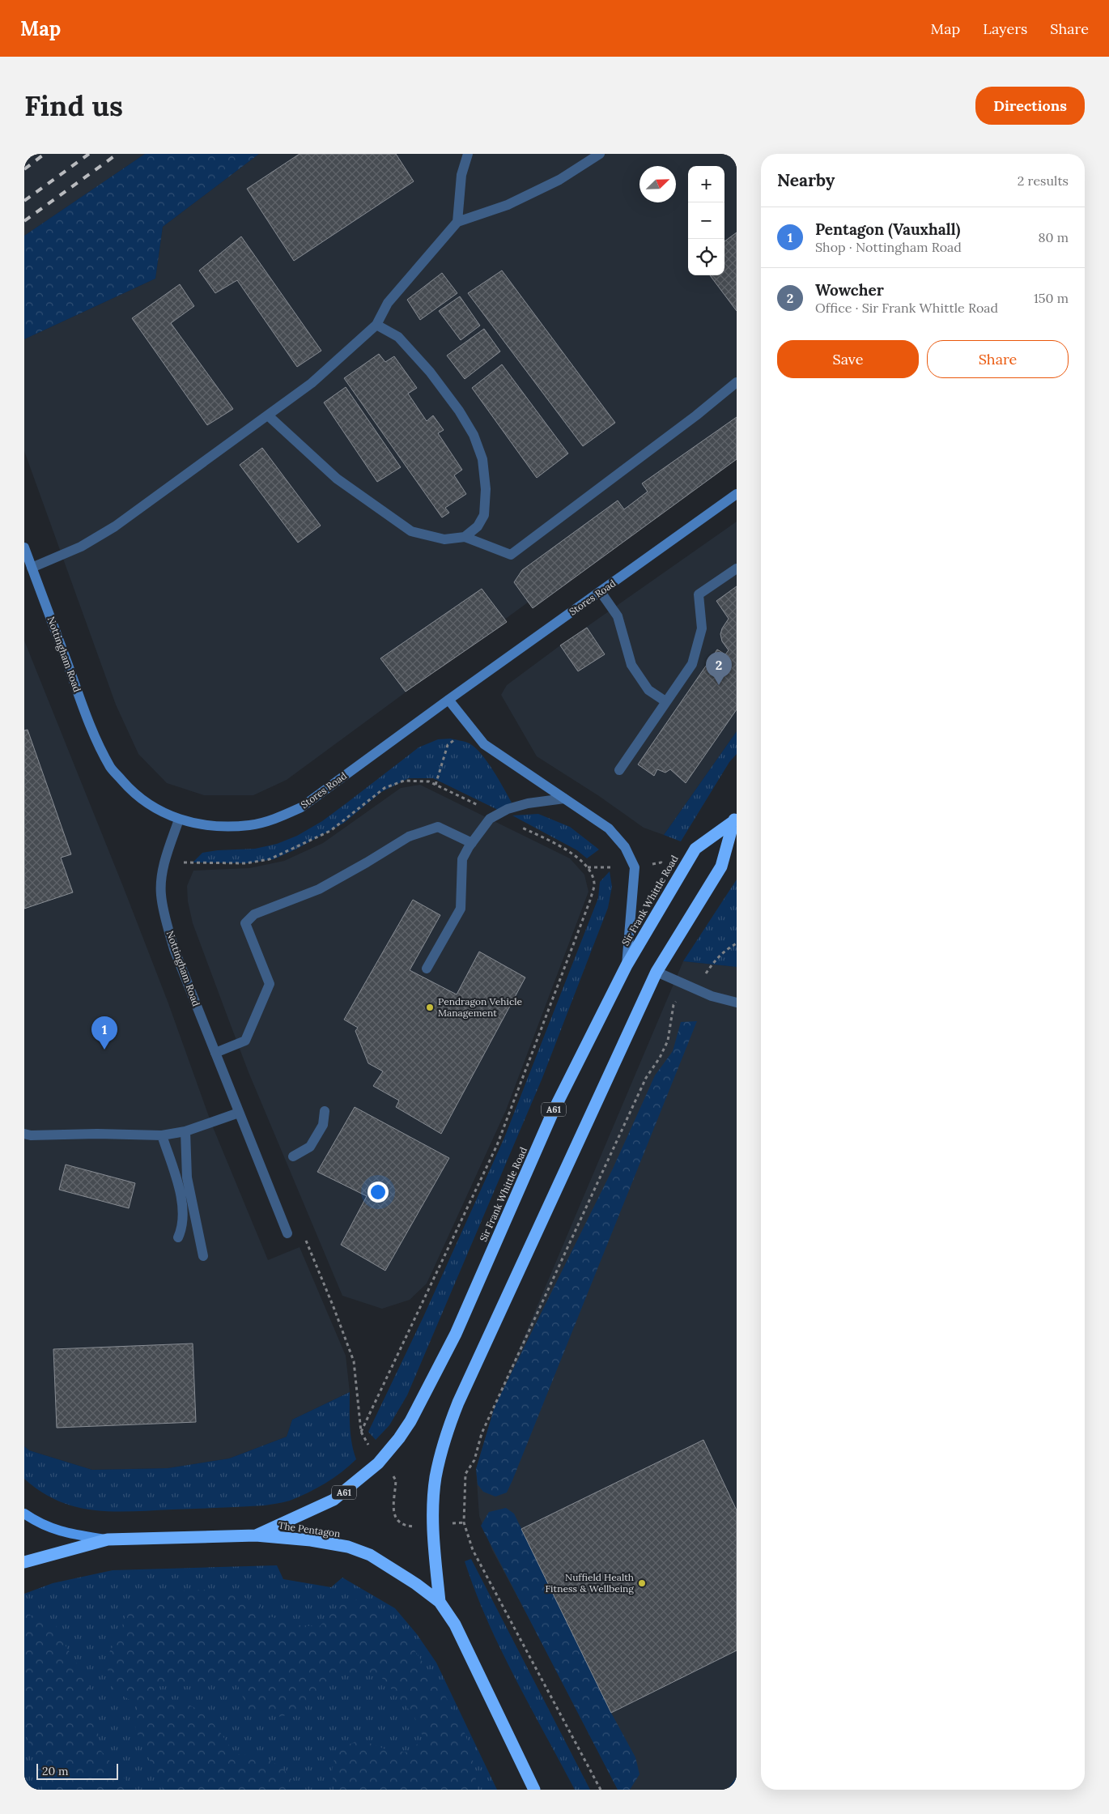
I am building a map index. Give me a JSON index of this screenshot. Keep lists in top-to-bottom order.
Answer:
{
  "streets": {
    "highway": ["Sir Frank Whittle Road", "A61", "The Pentagon"],
    "street": ["Stores Road", "Nottingham Road"]
  },
  "crossings": [
    ["Stores Road", "Nottingham Road"],
    ["Sir Frank Whittle Road", "The Pentagon"]
  ],
  "places": ["Pendragon Vehicle Management", "Nuffield Health Fitness & Wellbeing"],
  "scale_bar": "20 m",
  "north": "top right",
  "page": {
    "header": "Map",
    "nav": ["Map", "Layers", "Share"],
    "buttons": [
      "Directions",
      ["Save", "Share"]
    ],
    "title": "Find us",
    "heading": ["Nearby", "2 results"],
    "map_buttons": ["+", "−"],
    "list": [
      {
        "mark": "1",
        "name": "Pentagon (Vauxhall)",
        "note": "Shop · Nottingham Road",
        "value": "80 m"
      },
      {
        "mark": "2",
        "name": "Wowcher",
        "note": "Office · Sir Frank Whittle Road",
        "value": "150 m"
      }
    ],
    "pins": ["2", "1"],
    "scale": "20 m"
  }
}
